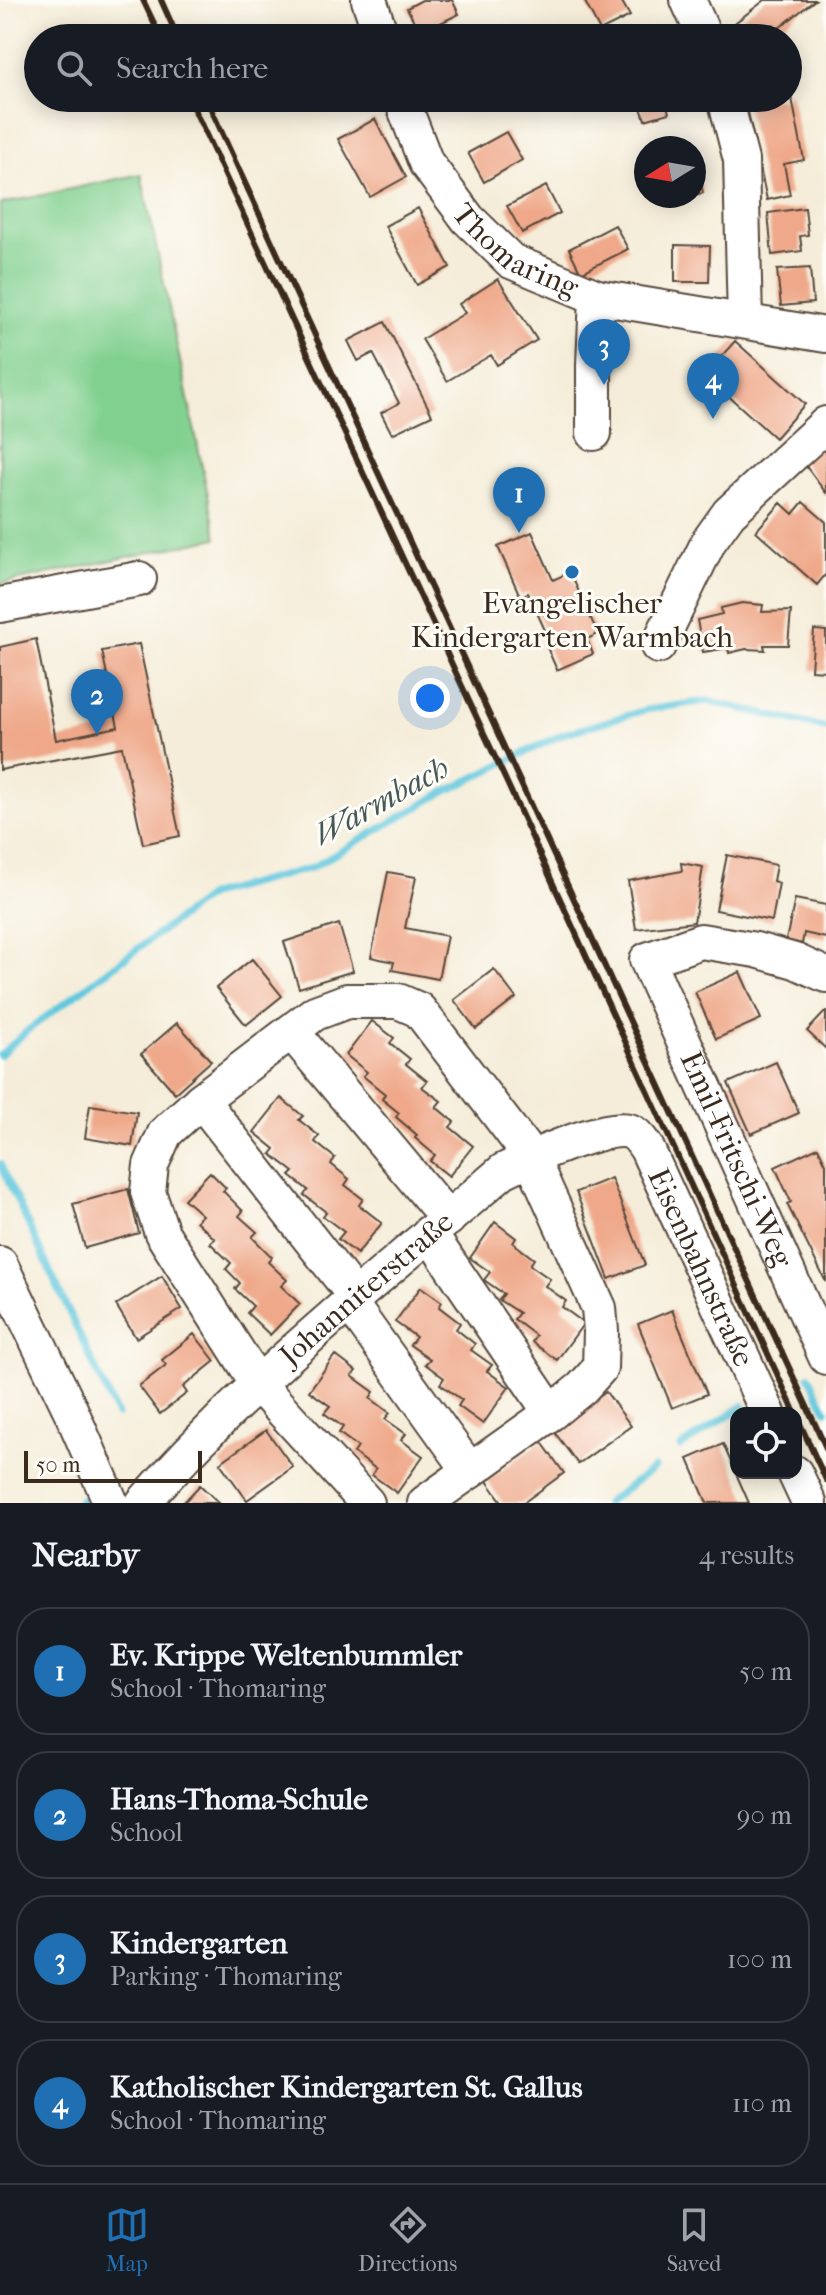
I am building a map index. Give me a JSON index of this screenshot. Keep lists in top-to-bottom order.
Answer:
{
  "streets": {
    "street": [
      "Thomaring",
      "Emil-Fritschi-Weg",
      "Eisenbahnstraße",
      "Johanniterstraße"
    ]
  },
  "crossings": [
    ["Eisenbahnstraße", "Johanniterstraße"]
  ],
  "water": ["Warmbach"],
  "places": ["Evangelischer Kindergarten Warmbach"],
  "scale_bar": "50 m",
  "north": "left",
  "page": {
    "search": "Search here",
    "pins": [
      "3",
      "4",
      "1",
      "2"
    ],
    "scale": "50 m",
    "heading": ["Nearby", "4 results"],
    "list": [
      {
        "mark": "1",
        "name": "Ev. Krippe Weltenbummler",
        "note": "School · Thomaring",
        "value": "50 m"
      },
      {
        "mark": "2",
        "name": "Hans-Thoma-Schule",
        "note": "School",
        "value": "90 m"
      },
      {
        "mark": "3",
        "name": "Kindergarten",
        "note": "Parking · Thomaring",
        "value": "100 m"
      },
      {
        "mark": "4",
        "name": "Katholischer Kindergarten St. Gallus",
        "note": "School · Thomaring",
        "value": "110 m"
      }
    ],
    "nav": ["Map", "Directions", "Saved"]
  }
}
